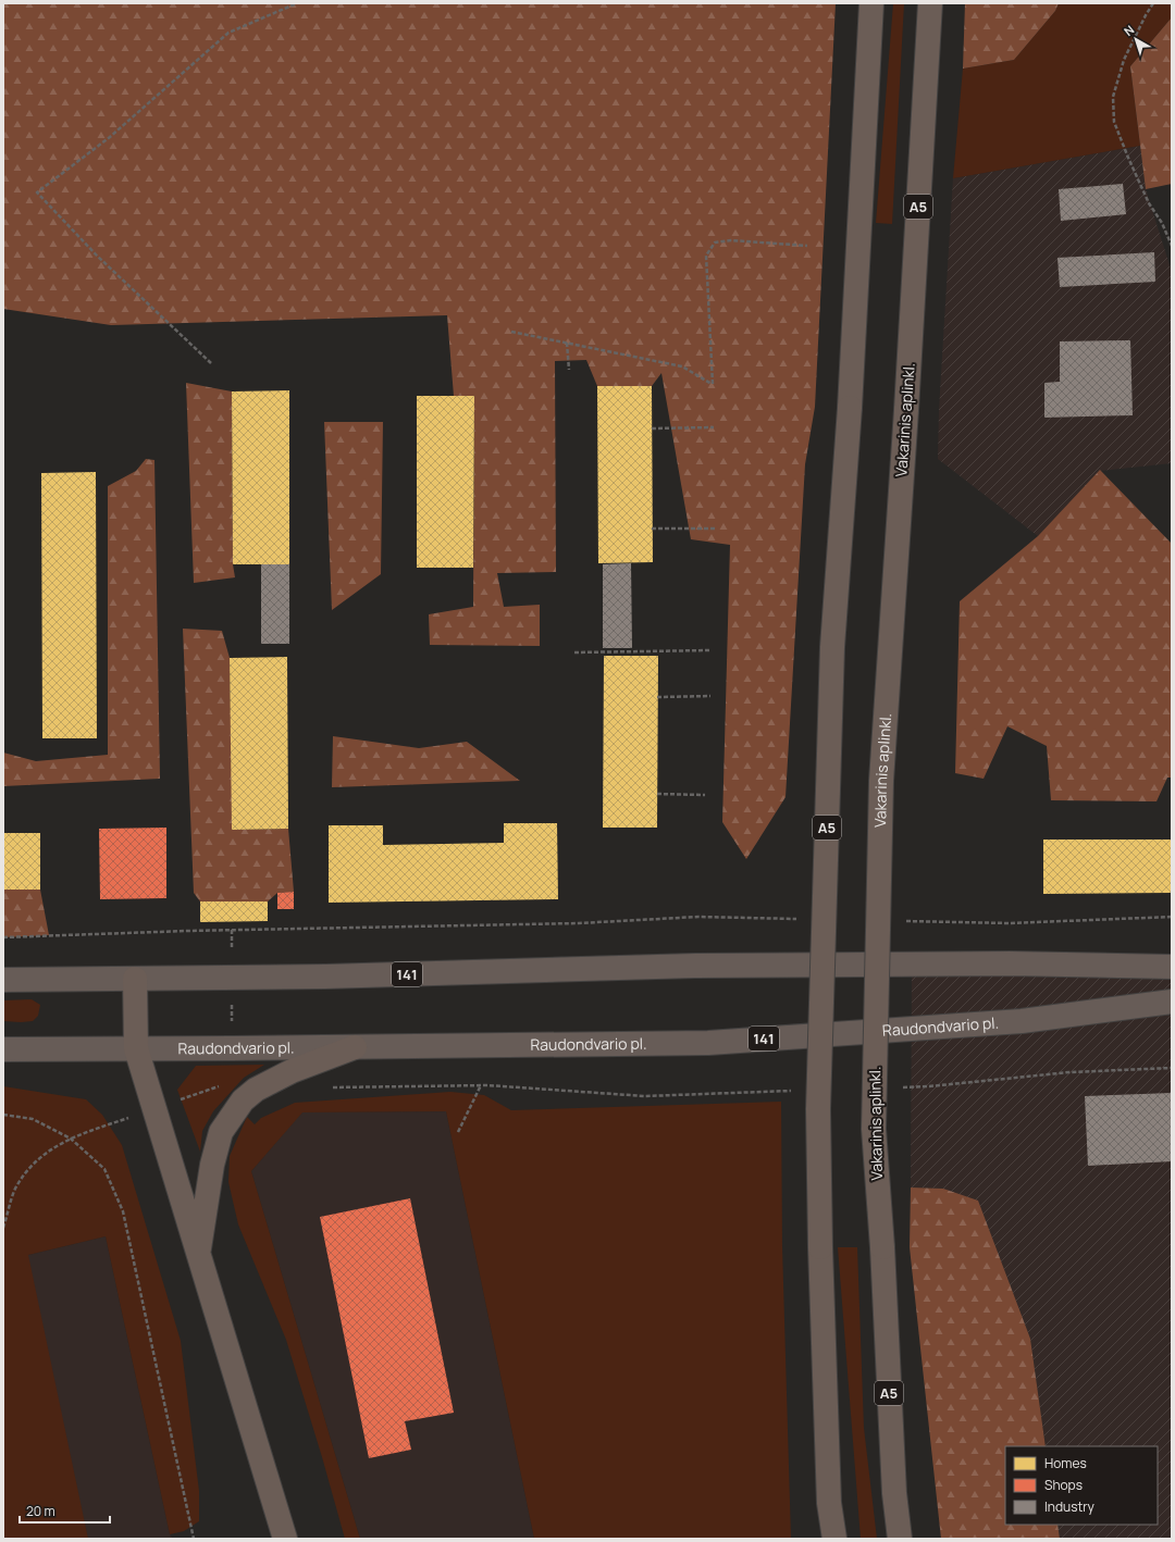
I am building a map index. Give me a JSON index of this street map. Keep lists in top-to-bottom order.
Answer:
{
  "streets": {
    "highway": ["A5", "Vakarinis aplinkl."],
    "main road": ["141", "Raudondvario pl."]
  },
  "legend": ["Homes", "Shops", "Industry"],
  "scale_bar": "20 m",
  "north": "top left"
}
